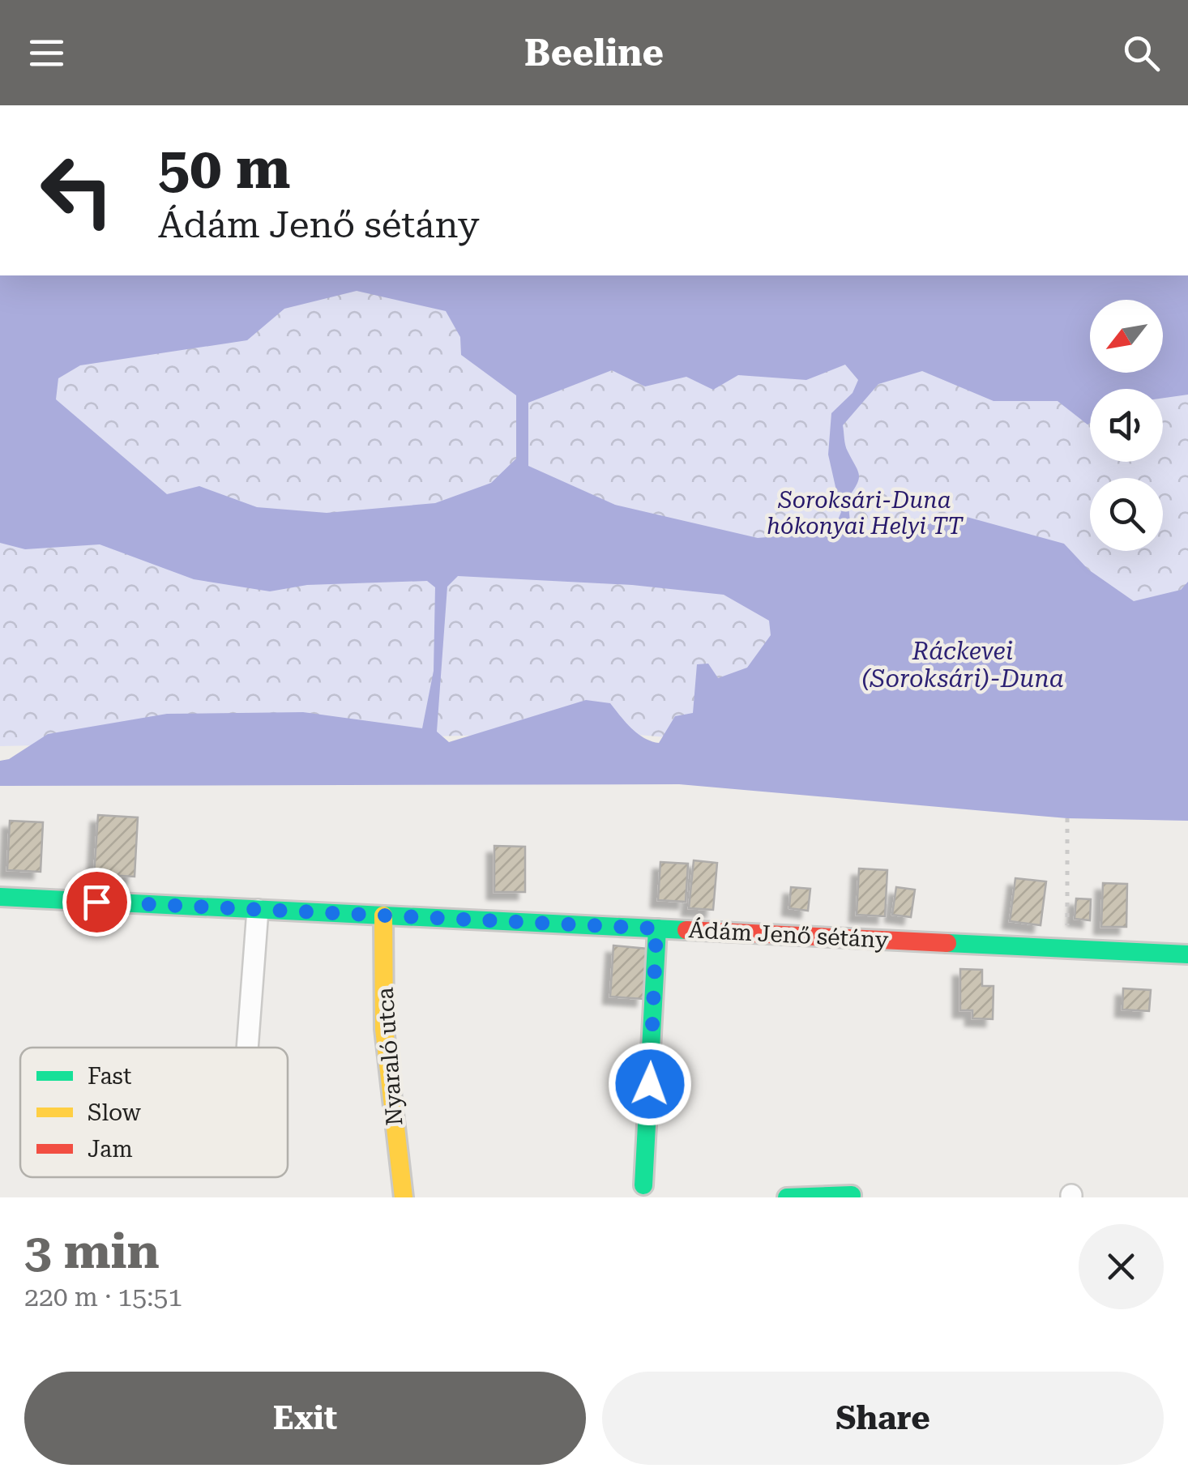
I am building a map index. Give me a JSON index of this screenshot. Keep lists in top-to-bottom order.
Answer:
{
  "streets": {
    "street": ["Ádám Jenő sétány", "Nyaraló utca"]
  },
  "crossings": [
    ["Ádám Jenő sétány", "Nyaraló utca"]
  ],
  "water": ["Ráckevei (Soroksári)-Duna"],
  "parks": ["Soroksári-Duna hókonyai Helyi TT"],
  "legend": ["Fast", "Slow", "Jam"],
  "north": "bottom left",
  "page": {
    "header": "Beeline",
    "turn": ["50 m", "Ádám Jenő sétány"],
    "heading": ["3 min", "220 m · 15:51"],
    "buttons": ["Exit", "Share"]
  }
}
